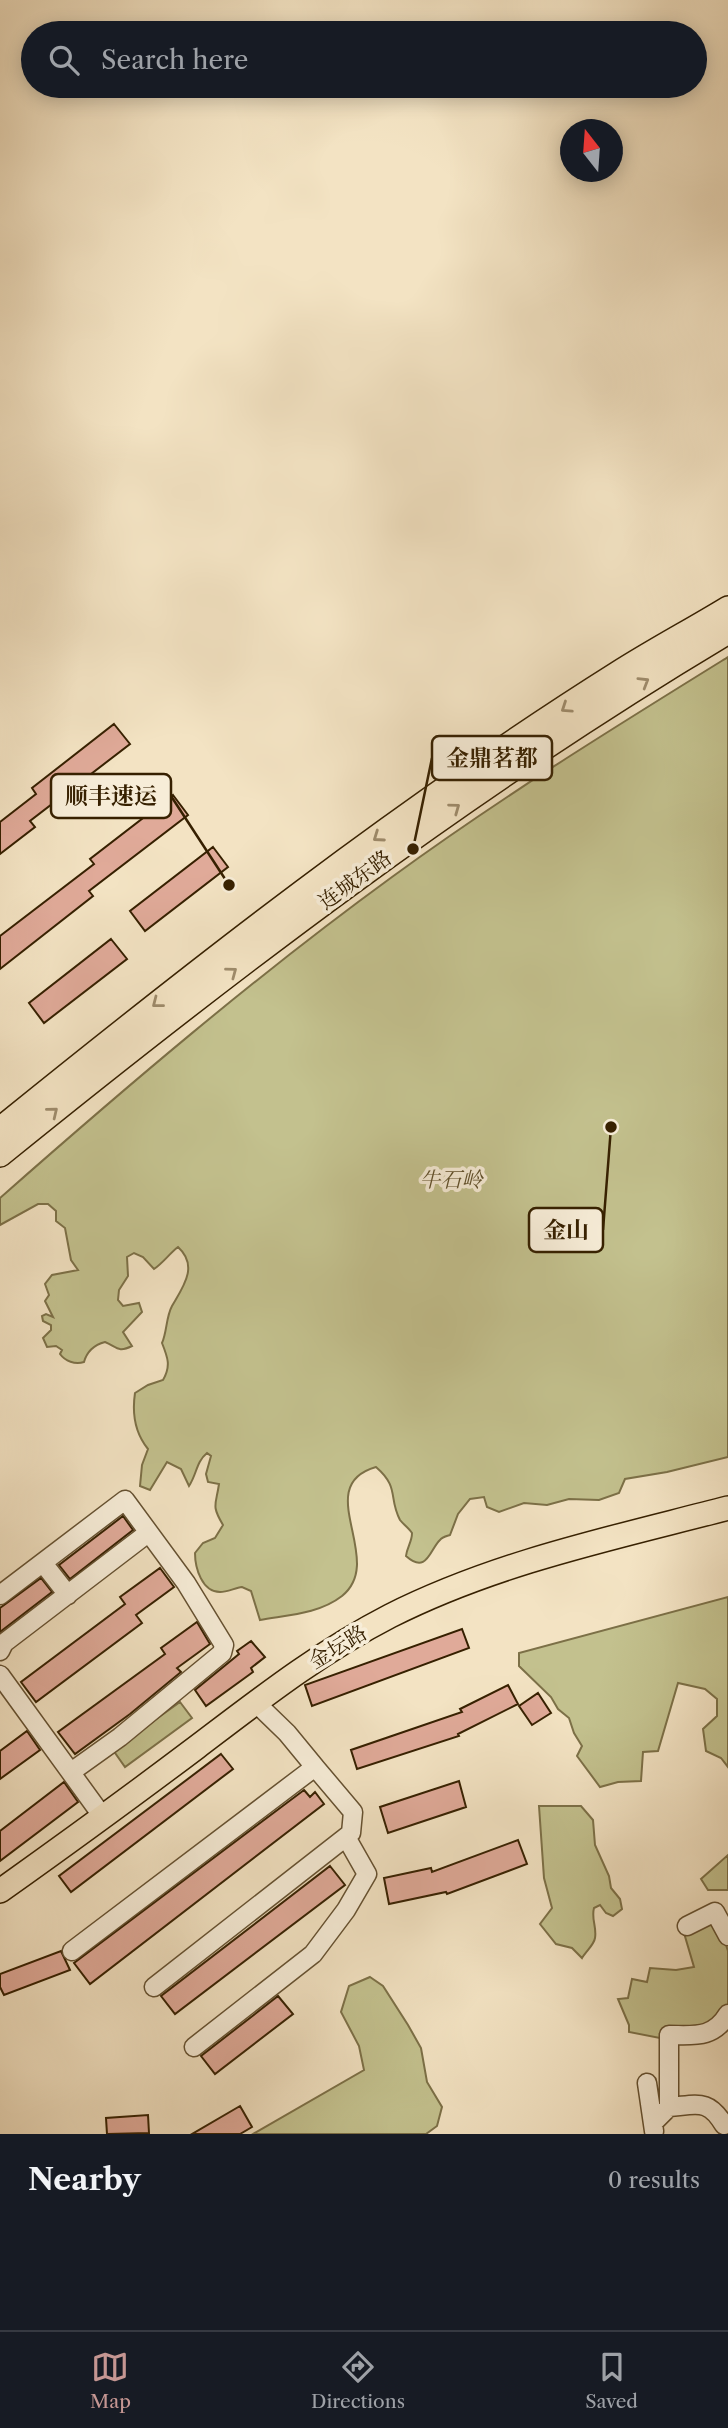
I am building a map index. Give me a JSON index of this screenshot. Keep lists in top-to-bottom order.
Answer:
{
  "streets": {
    "main road": ["连城东路", "金坛路"]
  },
  "parks": ["牛石岭"],
  "places": ["金鼎茗都", "顺丰速运", "金山"],
  "north": "top",
  "page": {
    "search": "Search here",
    "heading": ["Nearby", "0 results"],
    "nav": ["Map", "Directions", "Saved"]
  }
}
